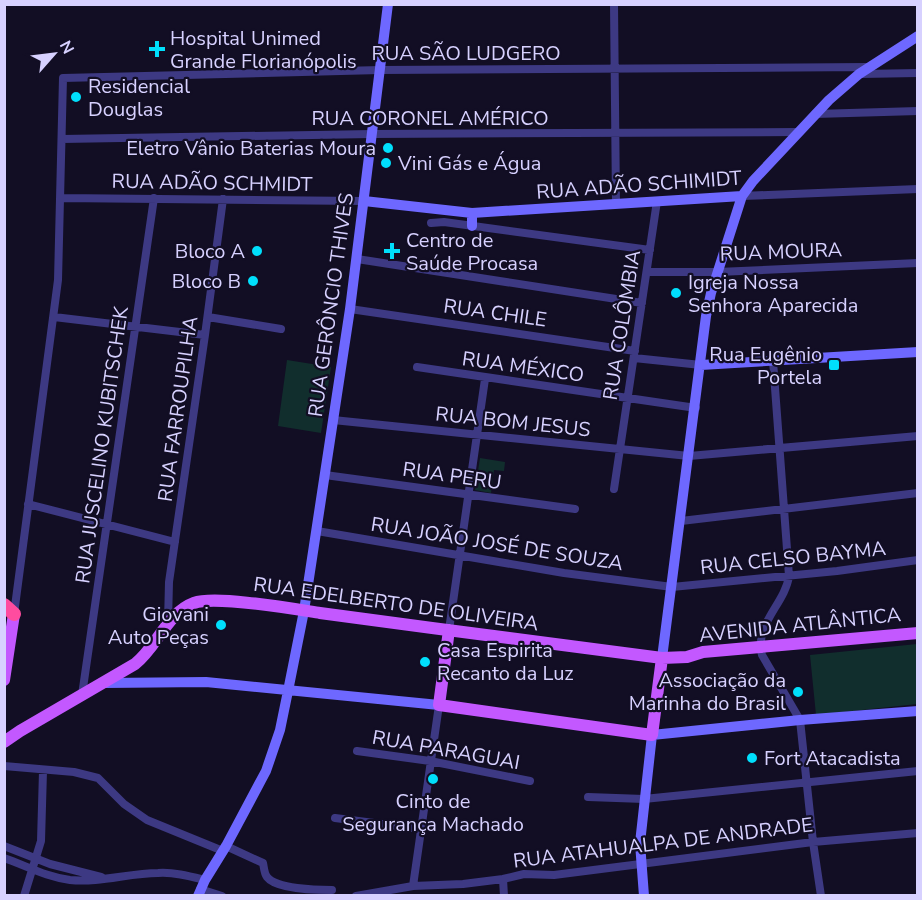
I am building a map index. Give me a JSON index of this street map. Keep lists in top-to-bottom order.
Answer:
{
  "streets": {
    "main road": [
      "RUA ADÃO SCHIMIDT",
      "RUA GERÔNCIO THIVES",
      "RUA EDELBERTO DE OLIVEIRA",
      "AVENIDA ATLÂNTICA"
    ],
    "street": [
      "RUA SÃO LUDGERO",
      "RUA CORONEL AMÉRICO",
      "RUA ADÃO SCHMIDT",
      "RUA MOURA",
      "RUA CHILE",
      "RUA COLÔMBIA",
      "RUA MÉXICO",
      "RUA FARROUPILHA",
      "RUA BOM JESUS",
      "RUA JUSCELINO KUBITSCHEK",
      "RUA PERU",
      "RUA JOÃO JOSÉ DE SOUZA",
      "RUA CELSO BAYMA",
      "RUA PARAGUAI",
      "RUA ATAHUALPA DE ANDRADE"
    ]
  },
  "crossings": [
    ["RUA SÃO LUDGERO", "RUA CORONEL AMÉRICO"],
    ["RUA SÃO LUDGERO", "RUA GERÔNCIO THIVES"],
    ["RUA CORONEL AMÉRICO", "RUA GERÔNCIO THIVES"],
    ["RUA ADÃO SCHMIDT", "RUA ADÃO SCHIMIDT"],
    ["RUA ADÃO SCHMIDT", "RUA GERÔNCIO THIVES"],
    ["RUA ADÃO SCHMIDT", "RUA FARROUPILHA"],
    ["RUA ADÃO SCHMIDT", "RUA JUSCELINO KUBITSCHEK"],
    ["RUA ADÃO SCHIMIDT", "RUA GERÔNCIO THIVES"],
    ["RUA ADÃO SCHIMIDT", "RUA COLÔMBIA"],
    ["RUA MOURA", "RUA COLÔMBIA"],
    ["RUA GERÔNCIO THIVES", "RUA CHILE"],
    ["RUA GERÔNCIO THIVES", "RUA BOM JESUS"],
    ["RUA GERÔNCIO THIVES", "RUA PERU"],
    ["RUA GERÔNCIO THIVES", "RUA JOÃO JOSÉ DE SOUZA"],
    ["RUA GERÔNCIO THIVES", "RUA EDELBERTO DE OLIVEIRA"],
    ["RUA CHILE", "RUA COLÔMBIA"],
    ["RUA COLÔMBIA", "RUA MÉXICO"],
    ["RUA COLÔMBIA", "RUA BOM JESUS"],
    ["RUA FARROUPILHA", "RUA EDELBERTO DE OLIVEIRA"],
    ["RUA JUSCELINO KUBITSCHEK", "RUA EDELBERTO DE OLIVEIRA"],
    ["RUA JOÃO JOSÉ DE SOUZA", "RUA CELSO BAYMA"],
    ["RUA EDELBERTO DE OLIVEIRA", "AVENIDA ATLÂNTICA"]
  ],
  "places": {
    "health": ["Hospital Unimed Grande Florianópolis", "Centro de Saúde Procasa"],
    "other": [
      "Residencial Douglas",
      "Eletro Vânio Baterias Moura",
      "Vini Gás e Água",
      "Bloco A",
      "Bloco B",
      "Igreja Nossa Senhora Aparecida",
      "Giovani Auto Peças",
      "Casa Espirita Recanto da Luz",
      "Associação da Marinha do Brasil",
      "Fort Atacadista",
      "Cinto de Segurança Machado"
    ],
    "transit": ["Rua Eugênio Portela"]
  },
  "north": "top right"
}
